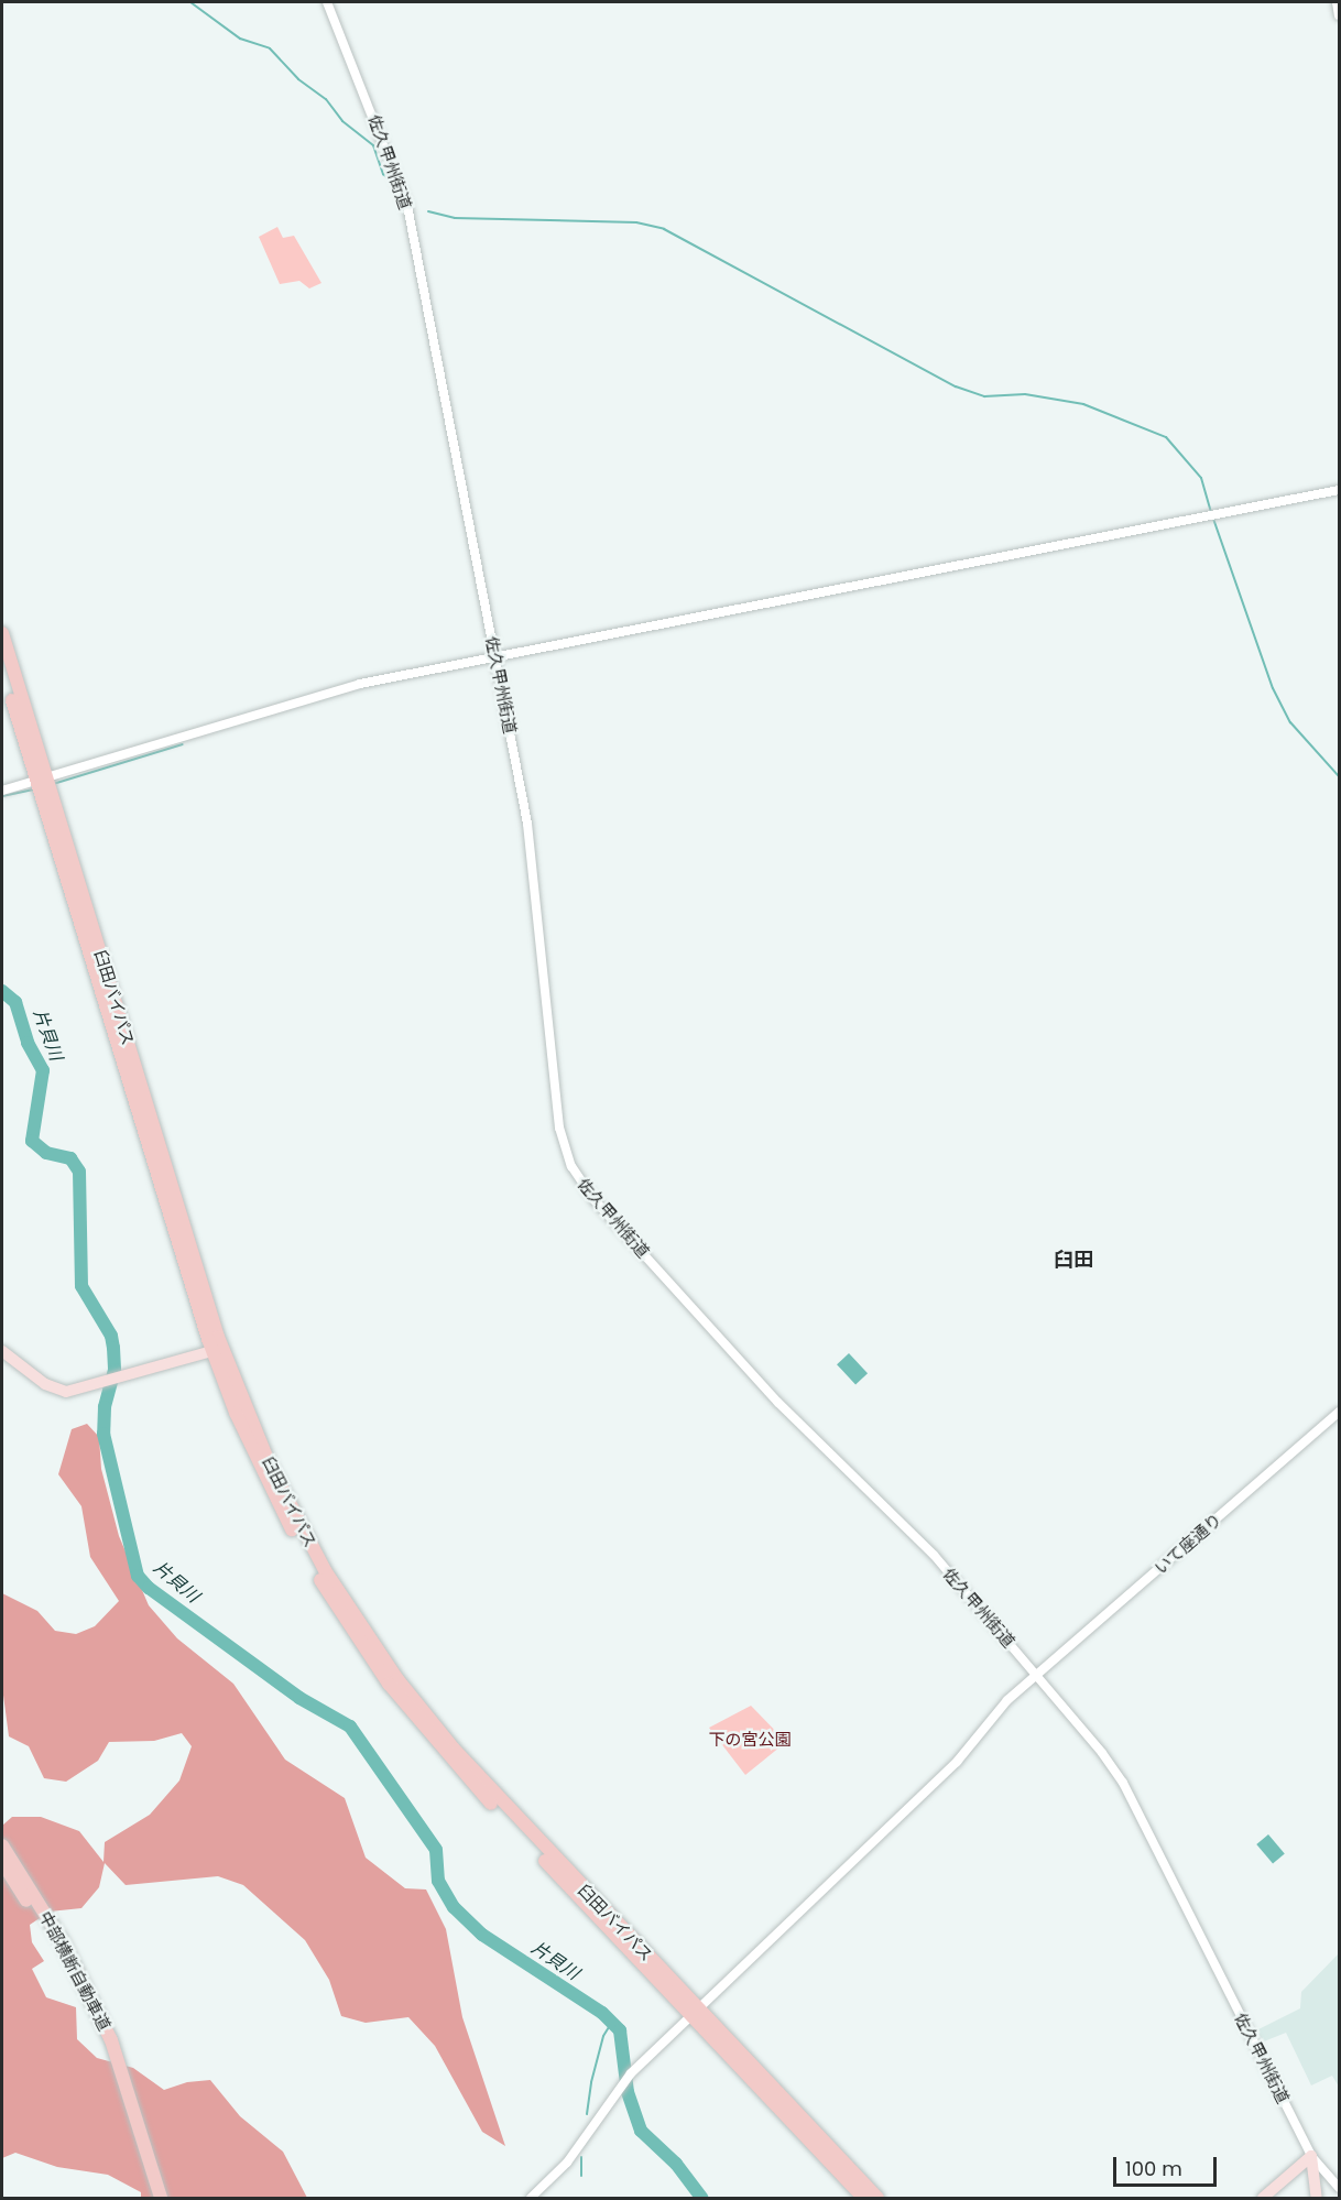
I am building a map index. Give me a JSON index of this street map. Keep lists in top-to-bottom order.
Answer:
{
  "streets": {
    "highway": ["臼田バイパス", "中部横断自動車道"],
    "main road": ["佐久甲州街道"],
    "street": ["いて座通り"]
  },
  "crossings": [
    ["佐久甲州街道", "いて座通り"],
    ["臼田バイパス", "いて座通り"]
  ],
  "districts": ["臼田"],
  "water": ["片貝川"],
  "parks": ["下の宮公園"],
  "scale_bar": "100 m"
}
